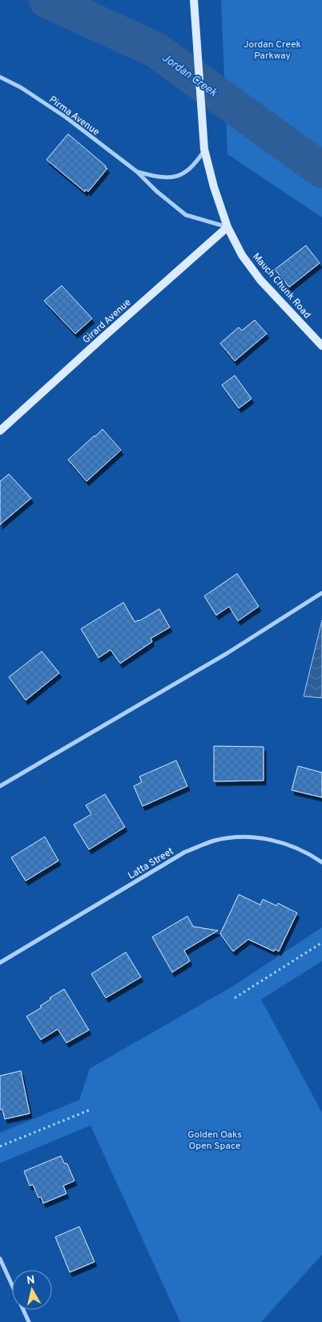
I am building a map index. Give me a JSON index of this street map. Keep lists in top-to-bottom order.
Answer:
{
  "streets": {
    "main road": ["Mauch Chunk Road", "Girard Avenue"],
    "street": ["Pirma Avenue", "Latta Street"]
  },
  "crossings": [
    ["Pirma Avenue", "Mauch Chunk Road"],
    ["Pirma Avenue", "Girard Avenue"],
    ["Mauch Chunk Road", "Girard Avenue"]
  ],
  "water": ["Jordan Creek"],
  "parks": ["Jordan Creek Parkway", "Golden Oaks Open Space"],
  "north": "top"
}
